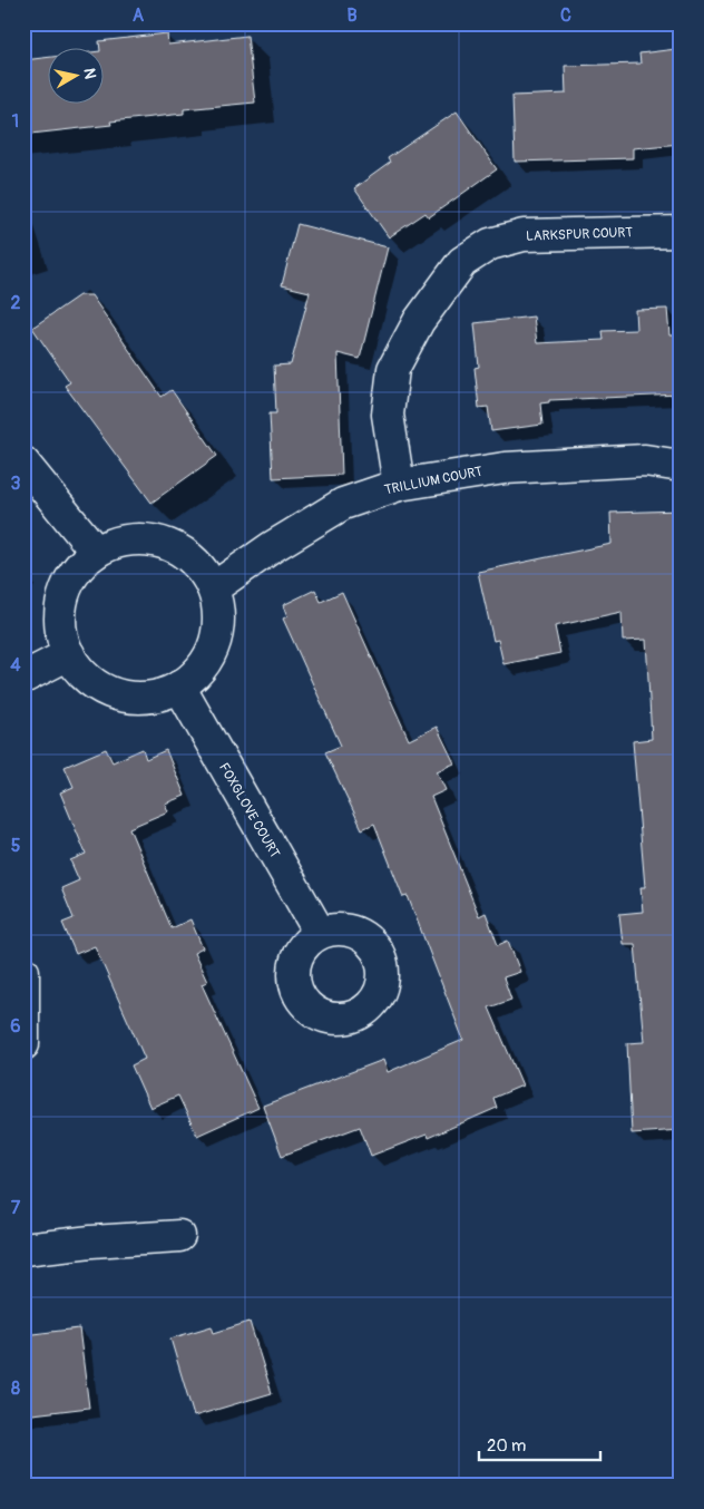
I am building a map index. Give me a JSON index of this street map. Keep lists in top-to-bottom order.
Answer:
{
  "streets": {
    "street": ["LARKSPUR COURT", "TRILLIUM COURT", "FOXGLOVE COURT"]
  },
  "crossings": [
    ["LARKSPUR COURT", "TRILLIUM COURT"],
    ["TRILLIUM COURT", "FOXGLOVE COURT"]
  ],
  "scale_bar": "20 m",
  "north": "right",
  "grid": {
    "columns": ["A", "B", "C"],
    "rows": [
      "1",
      "2",
      "3",
      "4",
      "5",
      "6",
      "7",
      "8"
    ]
  }
}
